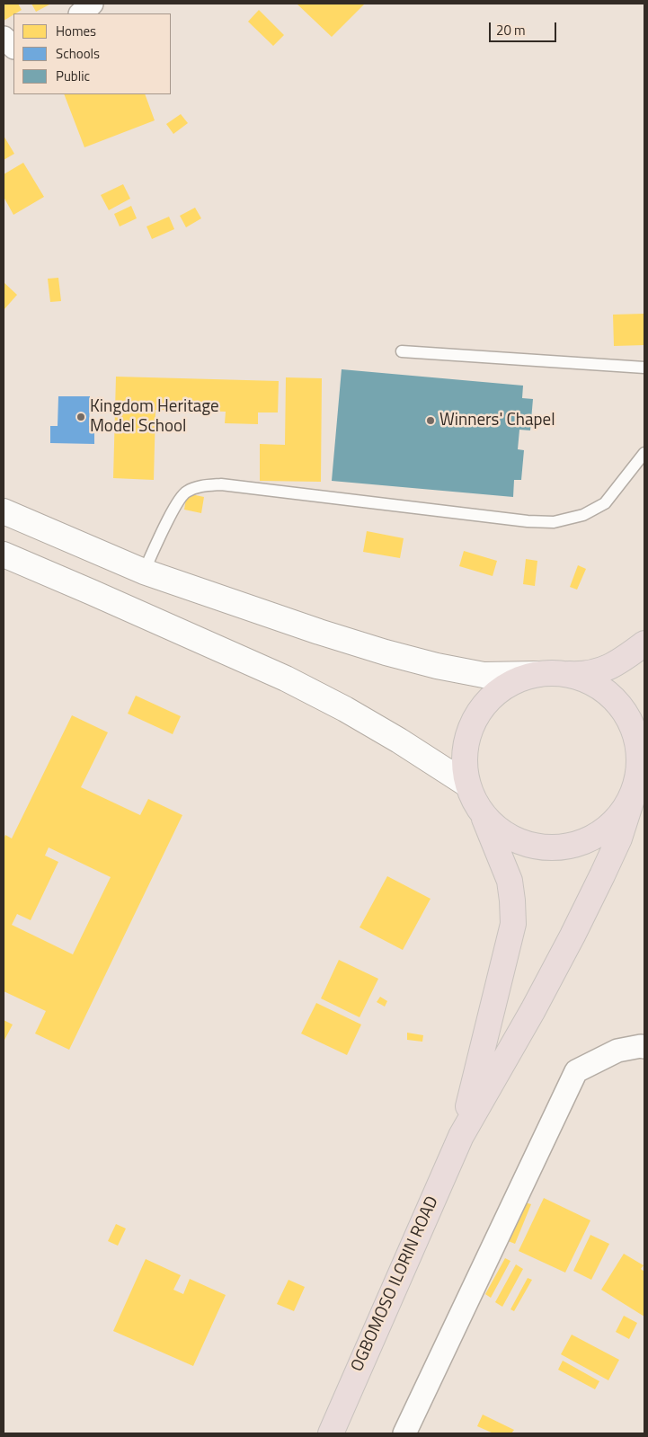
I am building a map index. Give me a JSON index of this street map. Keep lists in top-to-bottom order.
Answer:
{
  "streets": {
    "highway": ["OGBOMOSO ILORIN ROAD"]
  },
  "places": ["Kingdom Heritage Model School", "Winners' Chapel"],
  "legend": ["Homes", "Schools", "Public"],
  "scale_bar": "20 m"
}
